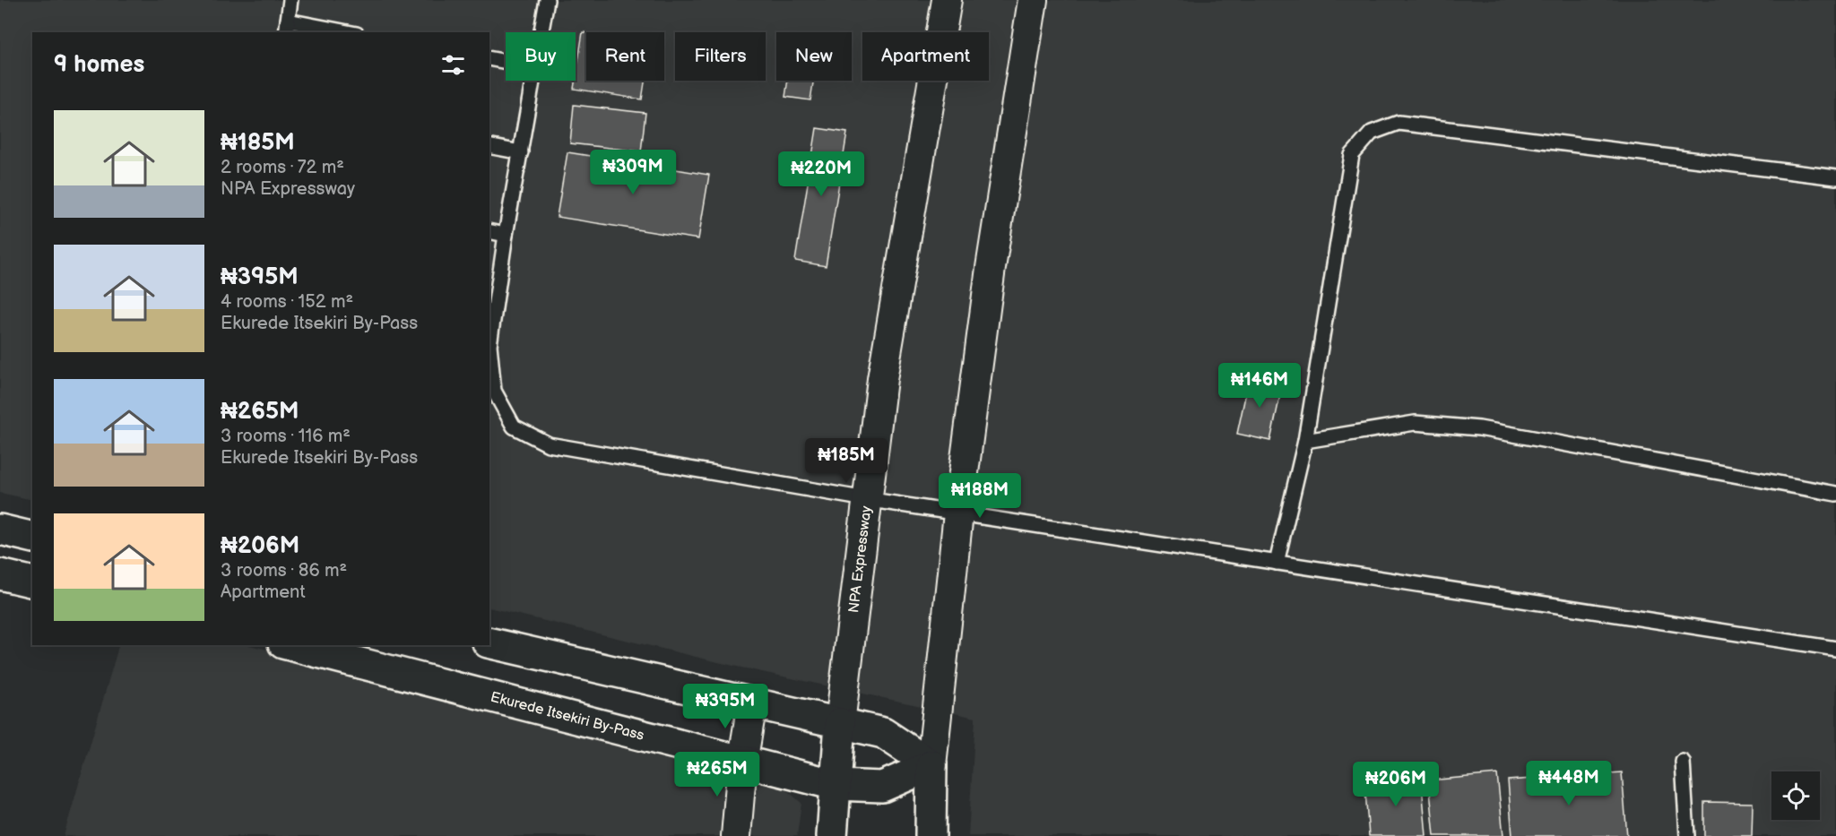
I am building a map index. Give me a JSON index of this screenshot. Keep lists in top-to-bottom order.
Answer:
{
  "streets": {
    "main road": ["NPA Expressway", "Ekurede Itsekiri By-Pass"]
  },
  "crossings": [
    ["NPA Expressway", "Ekurede Itsekiri By-Pass"]
  ],
  "page": {
    "chip": [
      "Buy",
      "Rent",
      "Filters",
      "New",
      "Apartment"
    ],
    "heading": "9 homes",
    "list": [
      {
        "name": "₦185M",
        "note": "2 rooms · 72 m² · NPA Expressway"
      },
      {
        "name": "₦395M",
        "note": "4 rooms · 152 m² · Ekurede Itsekiri By-Pass"
      },
      {
        "name": "₦265M",
        "note": "3 rooms · 116 m² · Ekurede Itsekiri By-Pass"
      },
      {
        "name": "₦206M",
        "note": "3 rooms · 86 m² · Apartment"
      }
    ],
    "price": [
      "₦309M",
      "₦220M",
      "₦146M",
      "₦185M",
      "₦188M",
      "₦395M",
      "₦265M",
      "₦448M",
      "₦206M"
    ]
  }
}
